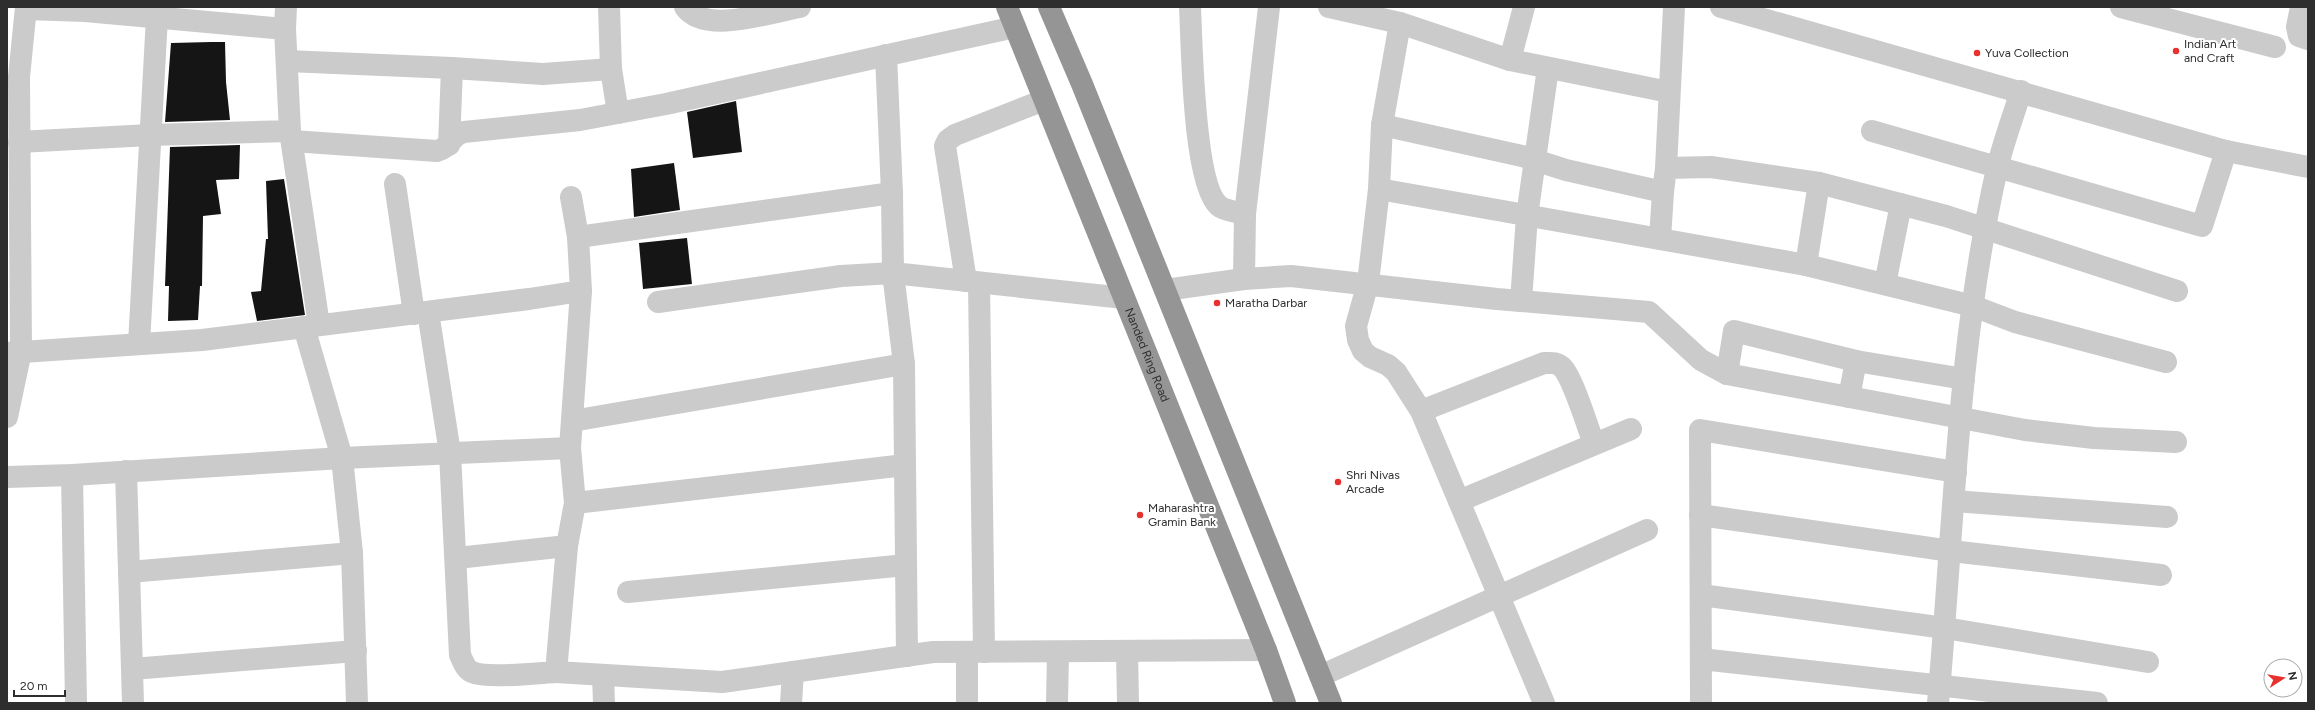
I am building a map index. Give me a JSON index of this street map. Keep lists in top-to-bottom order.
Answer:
{
  "streets": {
    "highway": ["Nanded Ring Road"]
  },
  "places": [
    "Indian Art and Craft",
    "Yuva Collection",
    "Maratha Darbar",
    "Shri Nivas Arcade",
    "Maharashtra Gramin Bank"
  ],
  "scale_bar": "20 m",
  "north": "right"
}
